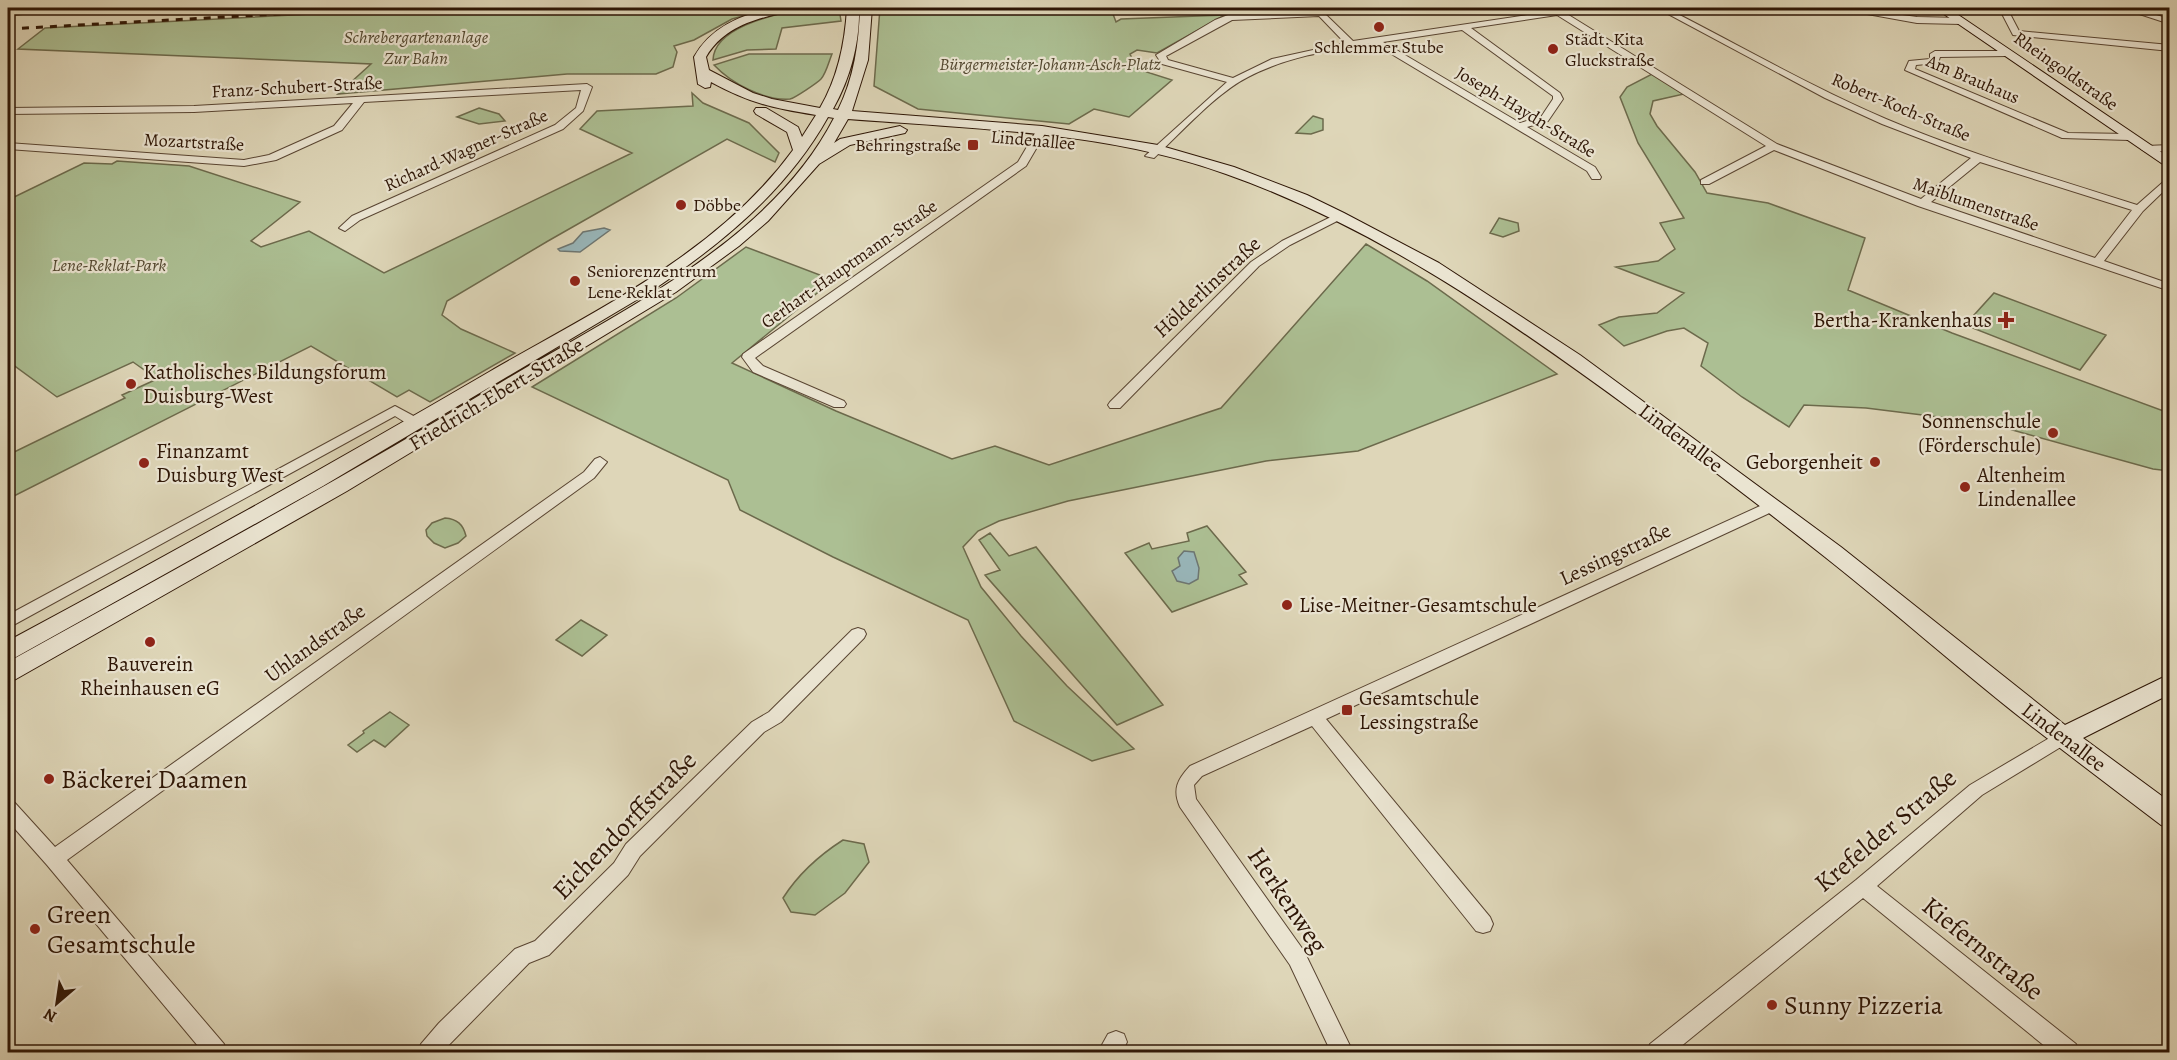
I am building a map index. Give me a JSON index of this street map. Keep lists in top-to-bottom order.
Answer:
{
  "streets": {
    "main road": [
      "Rheingoldstraße",
      "Lindenallee",
      "Friedrich-Ebert-Straße",
      "Krefelder Straße"
    ],
    "street": [
      "Am Brauhaus",
      "Franz-Schubert-Straße",
      "Robert-Koch-Straße",
      "Joseph-Haydn-Straße",
      "Mozartstraße",
      "Richard-Wagner-Straße",
      "Maiblumenstraße",
      "Gerhart-Hauptmann-Straße",
      "Hölderlinstraße",
      "Lessingstraße",
      "Uhlandstraße",
      "Eichendorffstraße",
      "Herkenweg",
      "Kiefernstraße"
    ]
  },
  "crossings": [
    ["Rheingoldstraße", "Am Brauhaus"],
    ["Franz-Schubert-Straße", "Mozartstraße"],
    ["Franz-Schubert-Straße", "Richard-Wagner-Straße"],
    ["Lindenallee", "Gerhart-Hauptmann-Straße"],
    ["Lindenallee", "Hölderlinstraße"],
    ["Lindenallee", "Friedrich-Ebert-Straße"],
    ["Lindenallee", "Lessingstraße"],
    ["Lindenallee", "Krefelder Straße"],
    ["Lessingstraße", "Herkenweg"],
    ["Krefelder Straße", "Kiefernstraße"]
  ],
  "parks": ["Schrebergartenanlage Zur Bahn", "Bürgermeister-Johann-Asch-Platz", "Lene-Reklat-Park"],
  "places": {
    "other": [
      "Schlemmer Stube",
      "Städt. Kita Gluckstraße",
      "Döbbe",
      "Seniorenzentrum Lene Reklat",
      "Katholisches Bildungsforum Duisburg-West",
      "Sonnenschule (Förderschule)",
      "Geborgenheit",
      "Finanzamt Duisburg West",
      "Altenheim Lindenallee",
      "Lise-Meitner-Gesamtschule",
      "Bauverein Rheinhausen eG",
      "Bäckerei Daamen",
      "Green Gesamtschule",
      "Sunny Pizzeria"
    ],
    "transit": ["Behringstraße", "Gesamtschule Lessingstraße"],
    "health": ["Bertha-Krankenhaus"]
  },
  "north": "bottom left"
}
